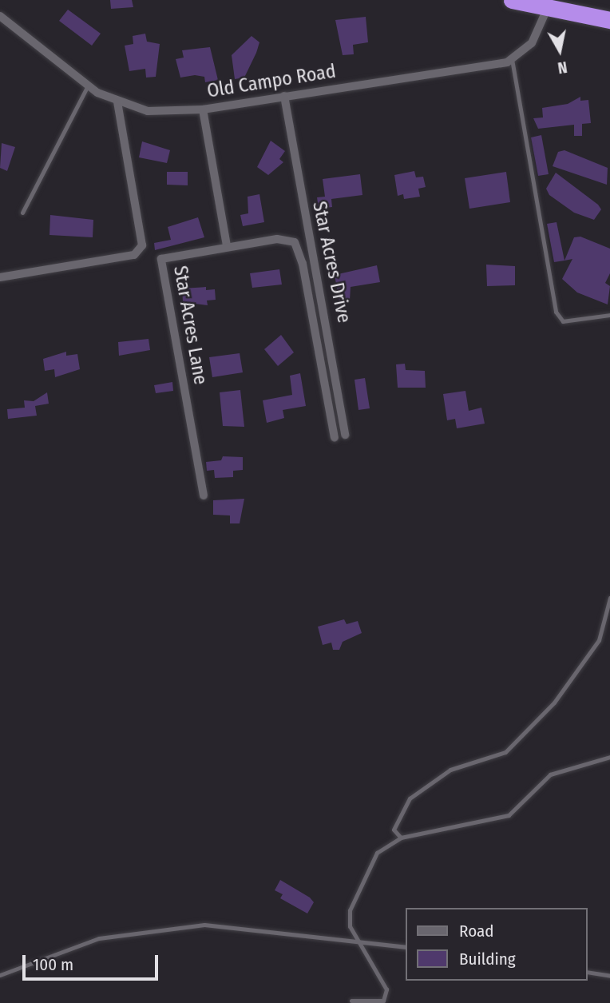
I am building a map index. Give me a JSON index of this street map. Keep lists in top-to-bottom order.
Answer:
{
  "streets": {
    "street": ["Old Campo Road", "Star Acres Drive", "Star Acres Lane"]
  },
  "crossings": [
    ["Old Campo Road", "Star Acres Drive"]
  ],
  "legend": ["Road", "Building"],
  "scale_bar": "100 m",
  "north": "bottom"
}
